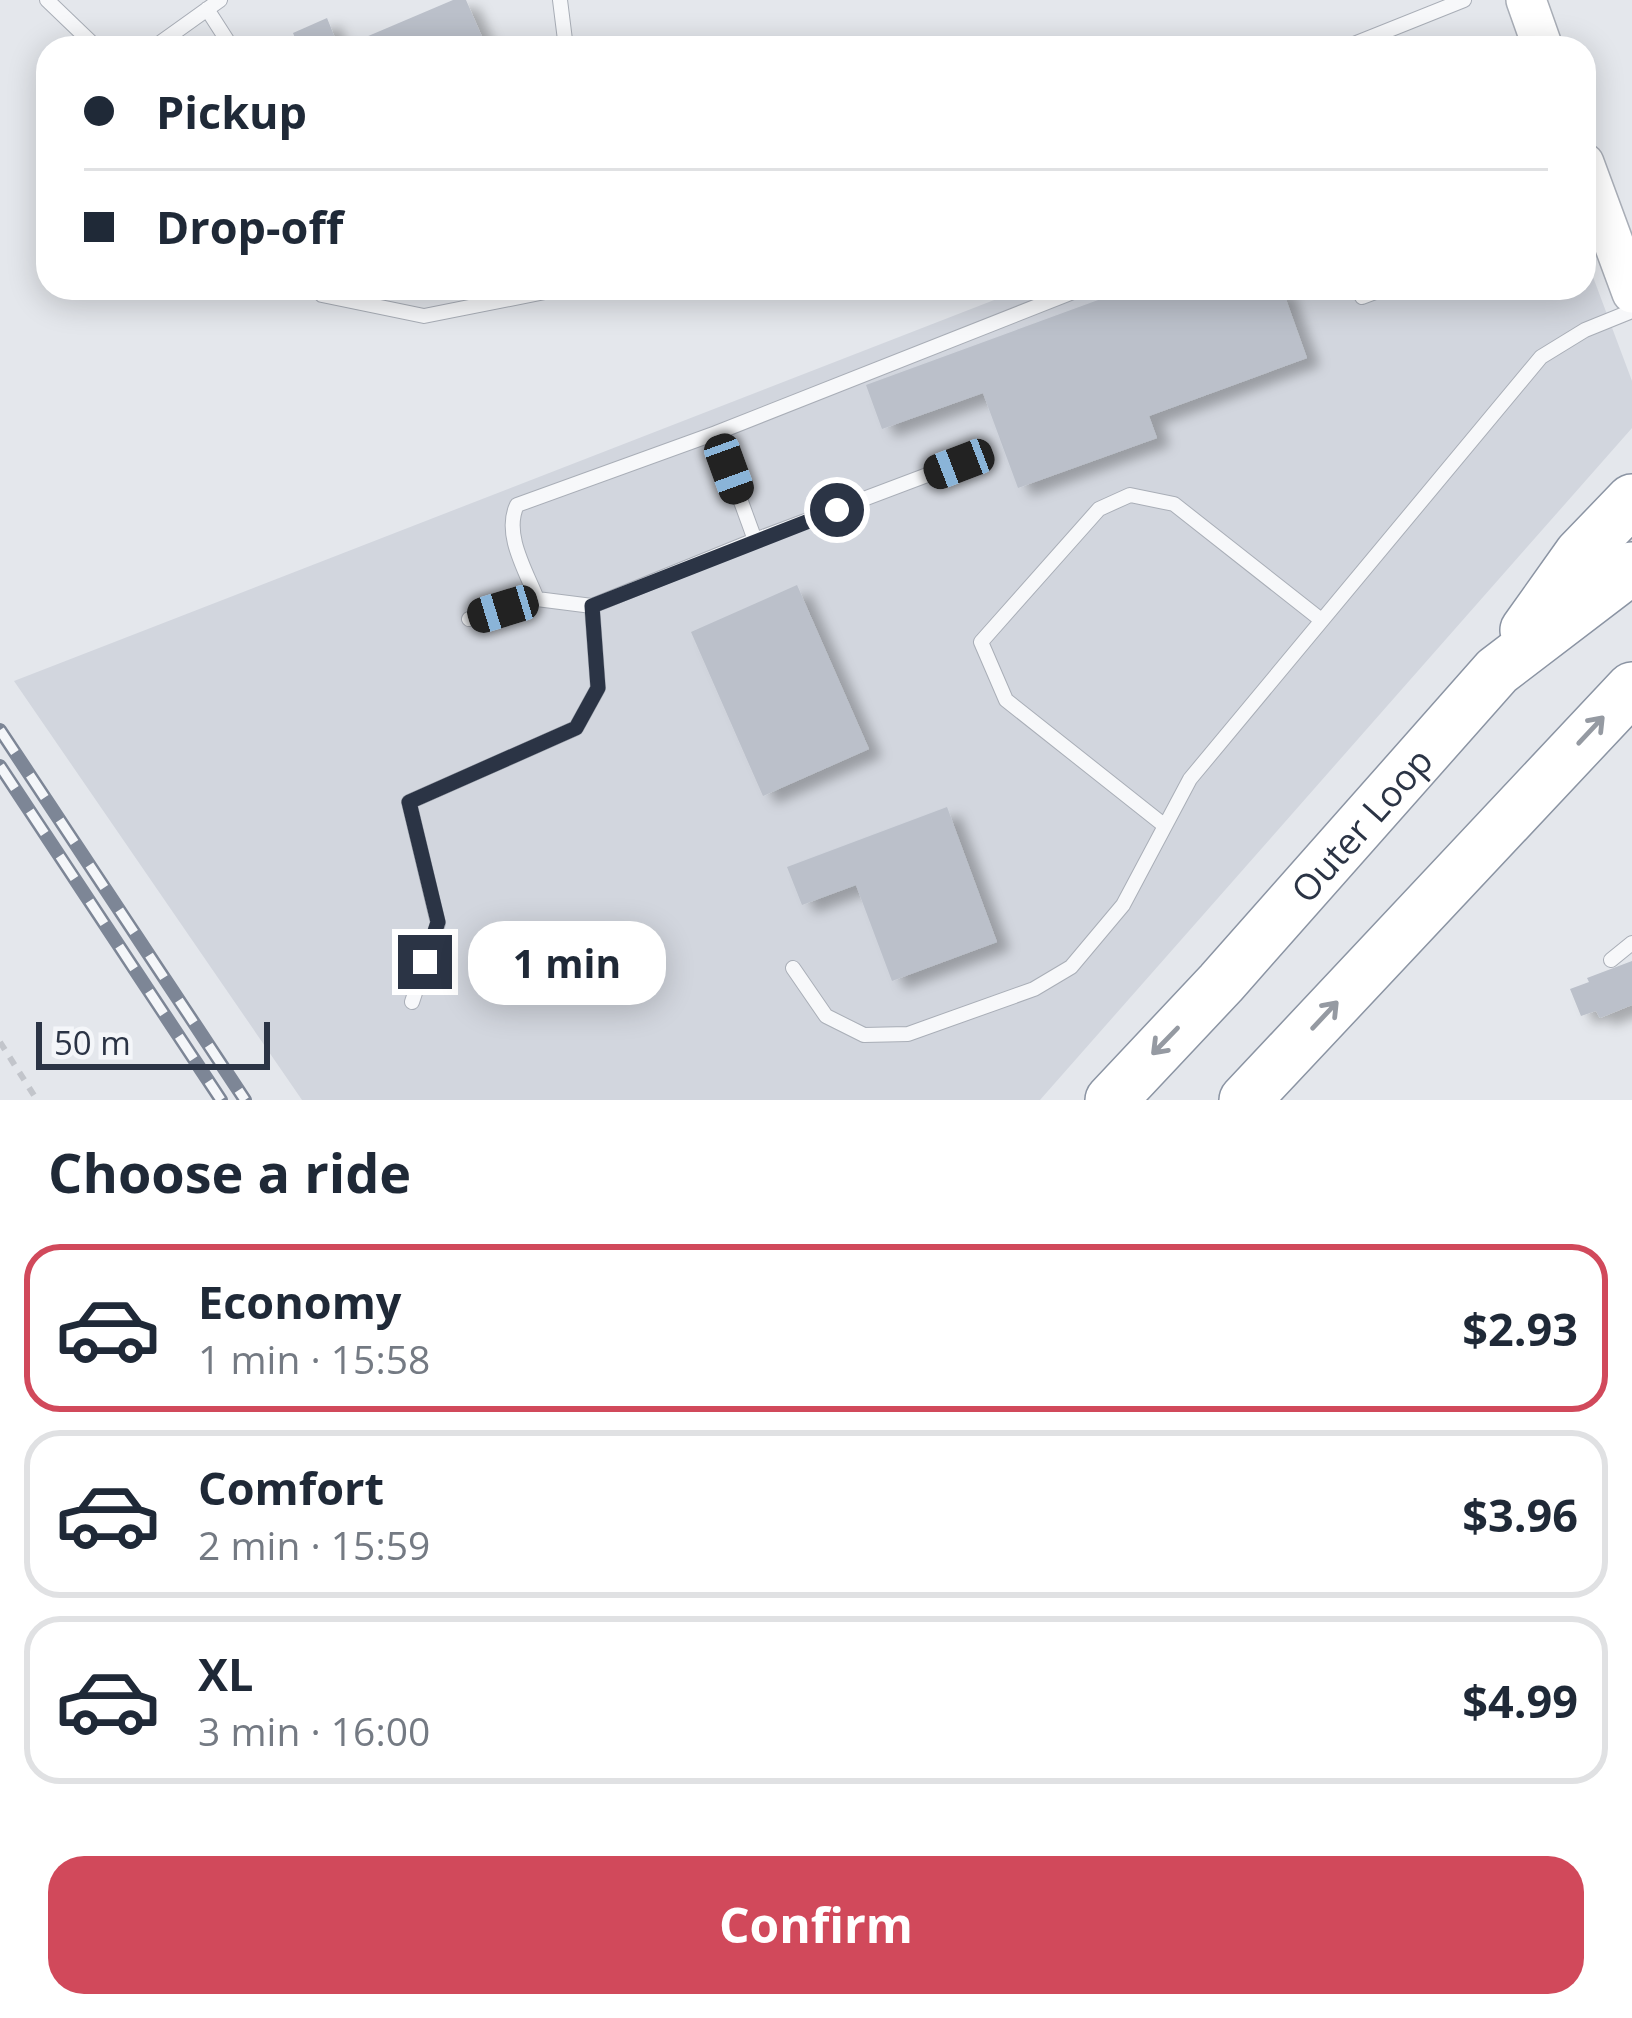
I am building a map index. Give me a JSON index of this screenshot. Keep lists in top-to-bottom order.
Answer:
{
  "streets": {
    "highway": ["Outer Loop"]
  },
  "scale_bar": "50 m",
  "page": {
    "banner": ["Pickup", "Drop-off"],
    "bubble": "1 min",
    "scale": "50 m",
    "heading": "Choose a ride",
    "list": [
      {
        "name": "Economy",
        "note": "1 min · 15:58",
        "value": "$2.93"
      },
      {
        "name": "Comfort",
        "note": "2 min · 15:59",
        "value": "$3.96"
      },
      {
        "name": "XL",
        "note": "3 min · 16:00",
        "value": "$4.99"
      }
    ],
    "buttons": "Confirm"
  }
}
